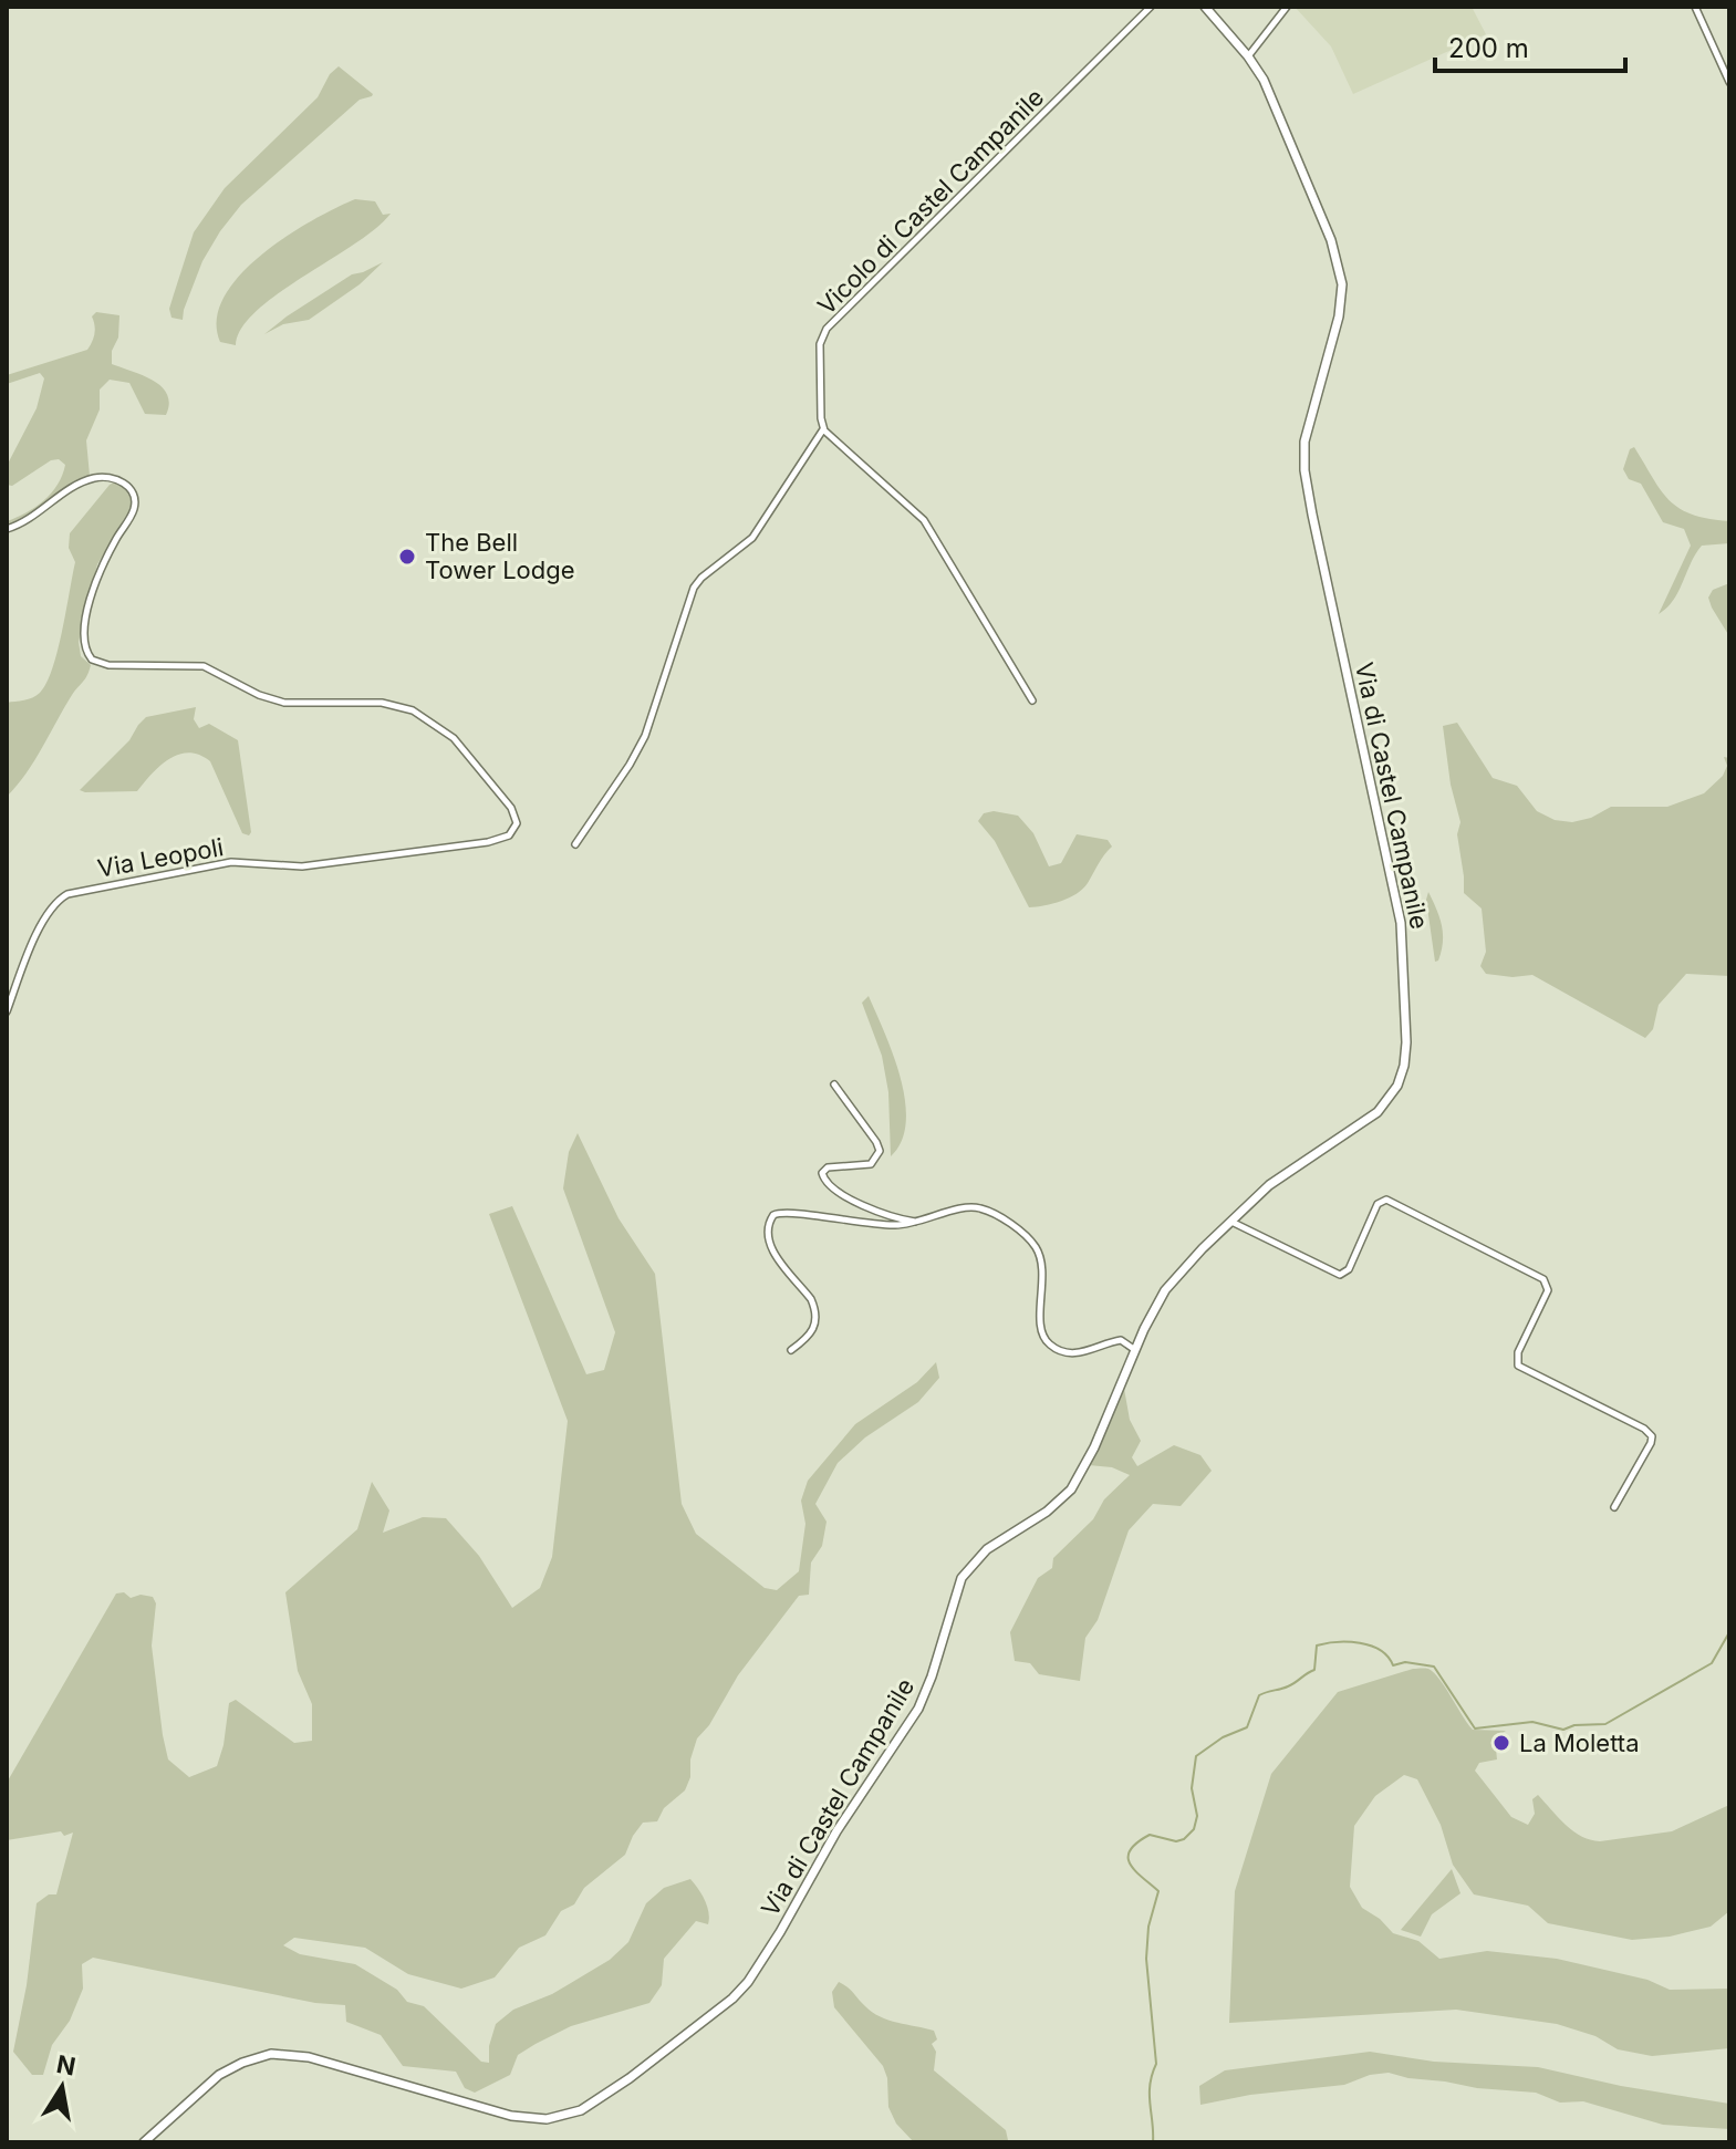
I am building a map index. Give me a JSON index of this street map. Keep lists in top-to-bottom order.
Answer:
{
  "streets": {
    "street": ["Vicolo di Castel Campanile", "Via di Castel Campanile", "Via Leopoli"]
  },
  "places": ["The Bell Tower Lodge", "La Moletta"],
  "scale_bar": "200 m",
  "north": "top"
}
